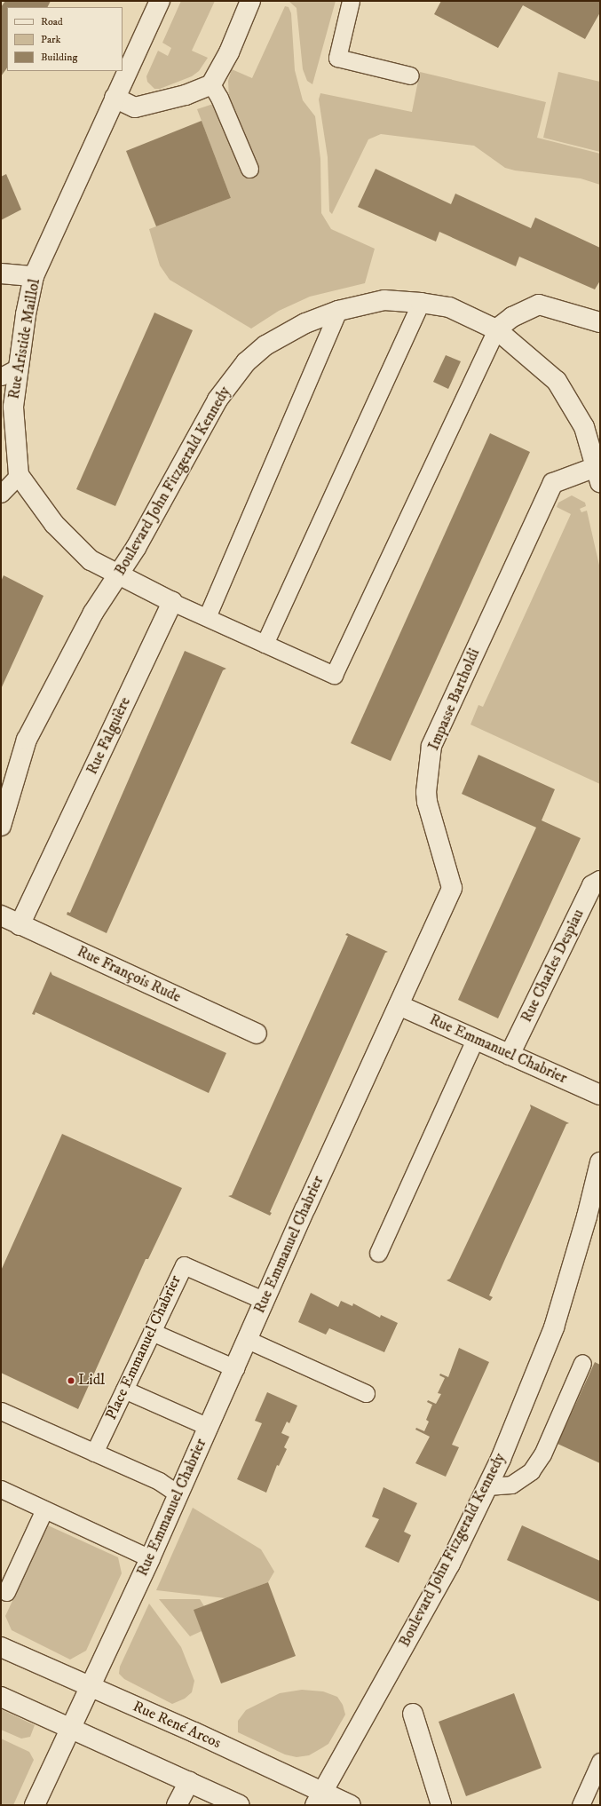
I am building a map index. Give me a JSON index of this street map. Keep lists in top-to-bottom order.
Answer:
{
  "streets": {
    "street": [
      "Rue Aristide Maillol",
      "Boulevard John Fitzgerald Kennedy",
      "Impasse Bartholdi",
      "Rue Falguière",
      "Rue Charles Despiau",
      "Rue François Rude",
      "Rue Emmanuel Chabrier",
      "Rue René Arcos"
    ],
    "lane": ["Place Emmanuel Chabrier"]
  },
  "crossings": [
    ["Boulevard John Fitzgerald Kennedy", "Impasse Bartholdi"],
    ["Boulevard John Fitzgerald Kennedy", "Rue René Arcos"],
    ["Impasse Bartholdi", "Rue Emmanuel Chabrier"],
    ["Rue Falguière", "Rue François Rude"],
    ["Rue Charles Despiau", "Rue Emmanuel Chabrier"],
    ["Rue Emmanuel Chabrier", "Place Emmanuel Chabrier"],
    ["Rue Emmanuel Chabrier", "Rue René Arcos"]
  ],
  "places": ["Lidl"],
  "legend": ["Road", "Park", "Building"]
}
